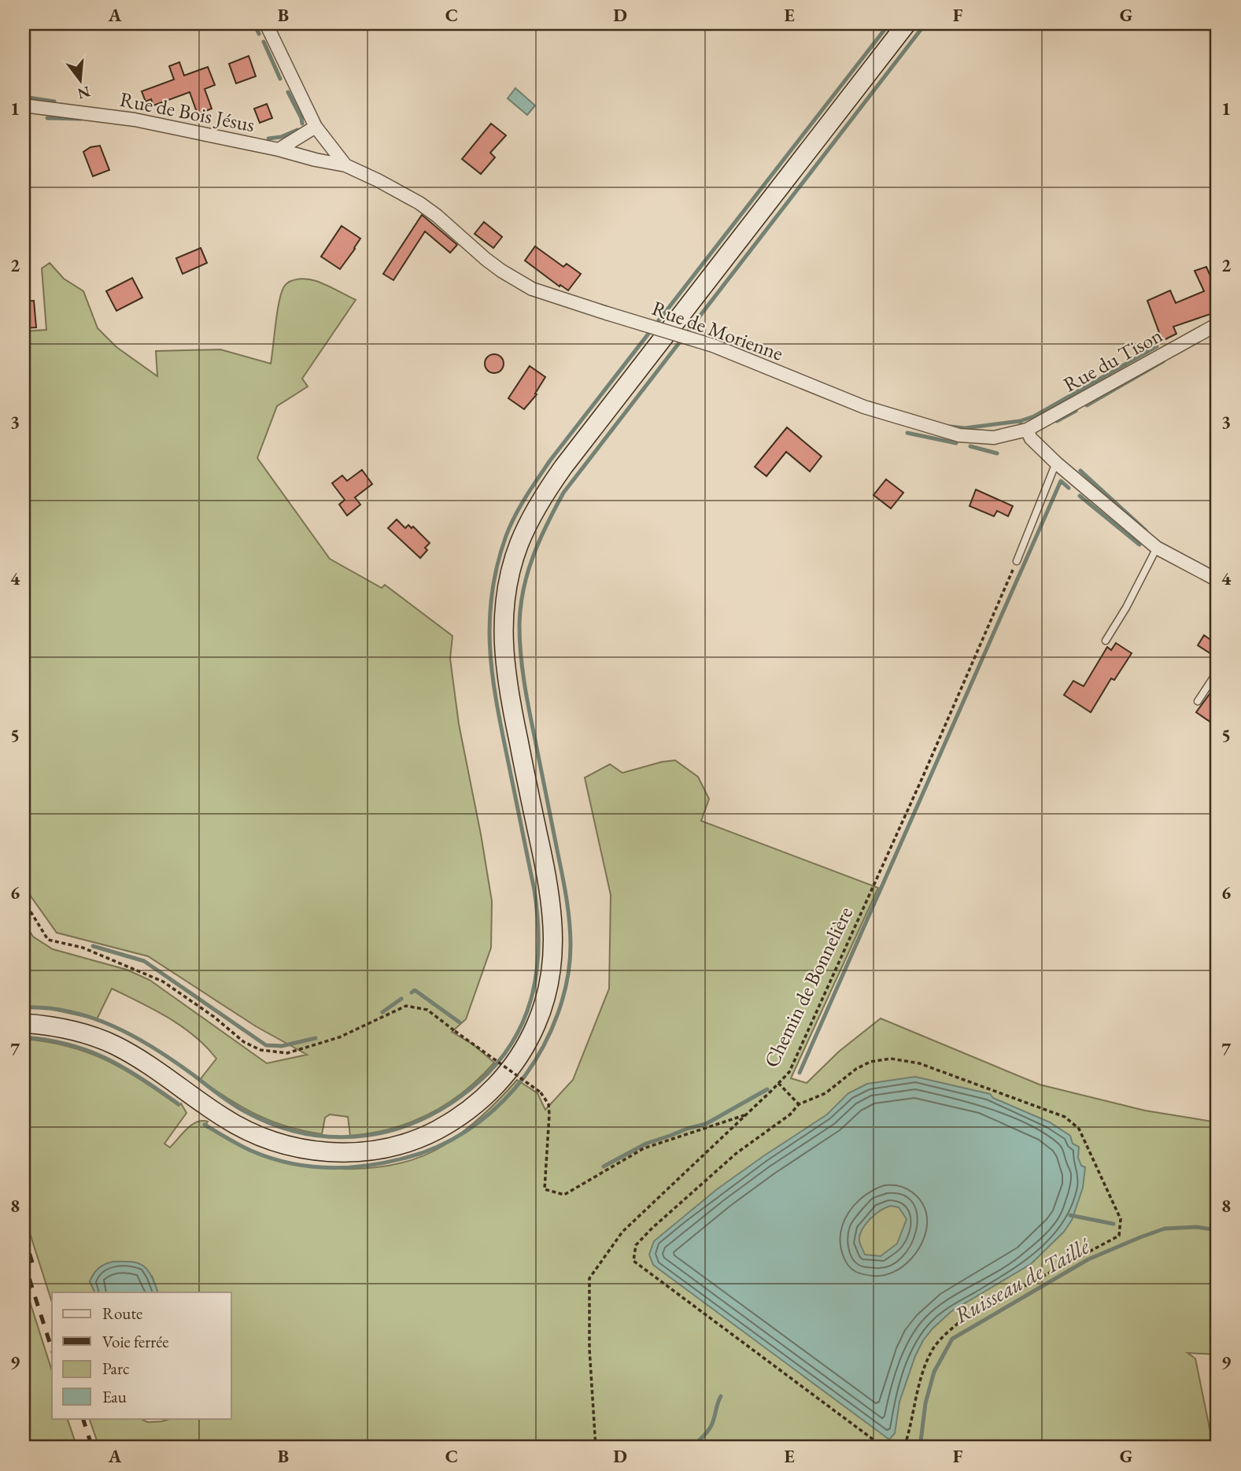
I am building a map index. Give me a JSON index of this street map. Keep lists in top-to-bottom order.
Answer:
{
  "streets": {
    "street": ["Rue de Bois Jésus", "Rue de Morienne", "Rue du Tison"],
    "path": ["Chemin de Bonnelière"]
  },
  "crossings": [
    ["Rue de Bois Jésus", "Rue de Morienne"],
    ["Rue de Morienne", "Rue du Tison"]
  ],
  "water": ["Ruisseau de Taillé"],
  "legend": [
    "Route",
    "Voie ferrée",
    "Parc",
    "Eau"
  ],
  "north": "bottom",
  "grid": {
    "columns": [
      "A",
      "B",
      "C",
      "D",
      "E",
      "F",
      "G"
    ],
    "rows": [
      "1",
      "2",
      "3",
      "4",
      "5",
      "6",
      "7",
      "8",
      "9"
    ]
  }
}
